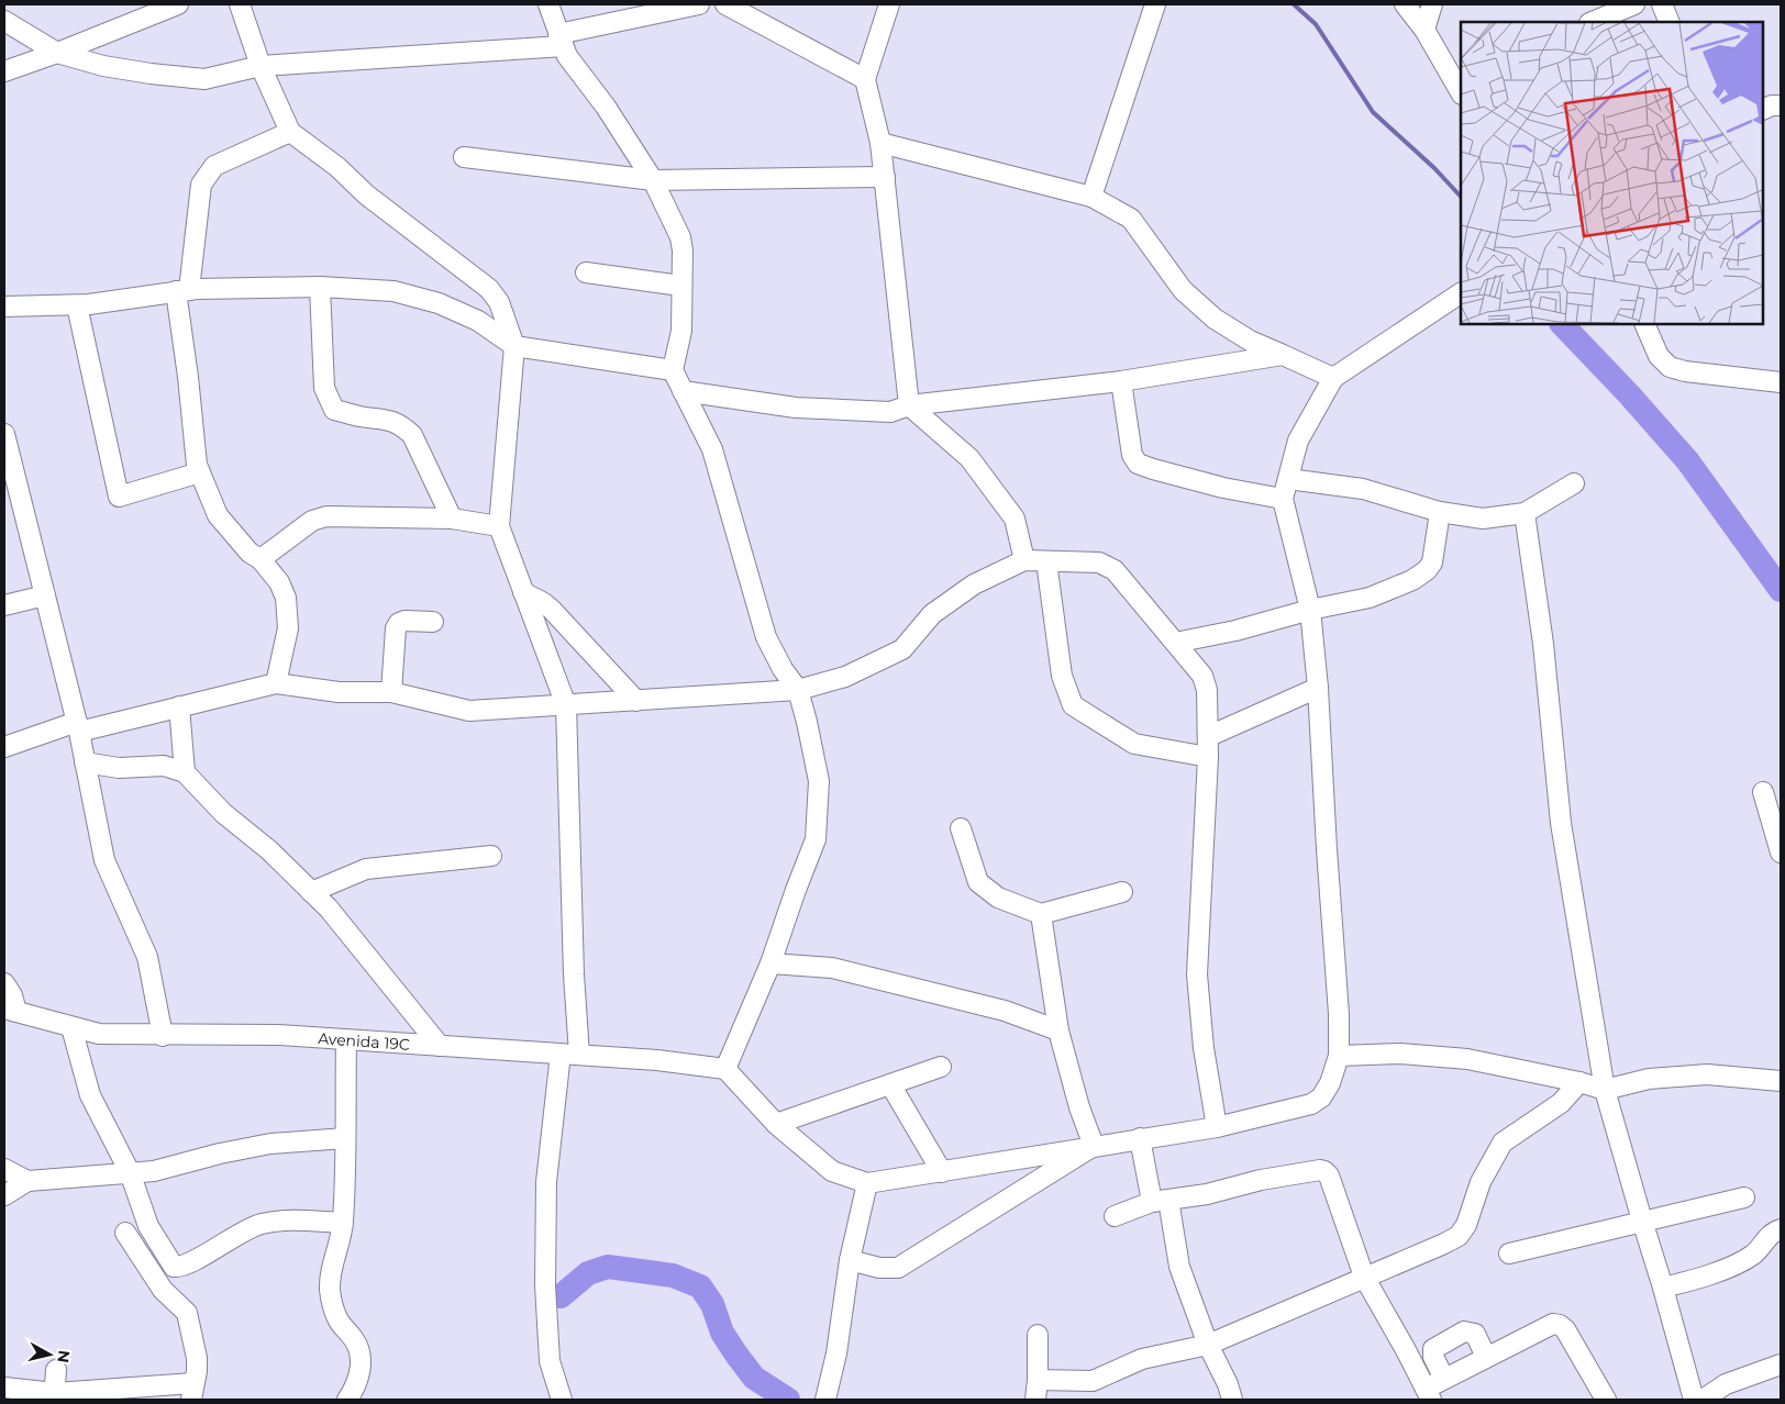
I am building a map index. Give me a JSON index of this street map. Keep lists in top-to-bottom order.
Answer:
{
  "streets": {
    "street": ["Avenida 19C"]
  },
  "north": "right"
}
